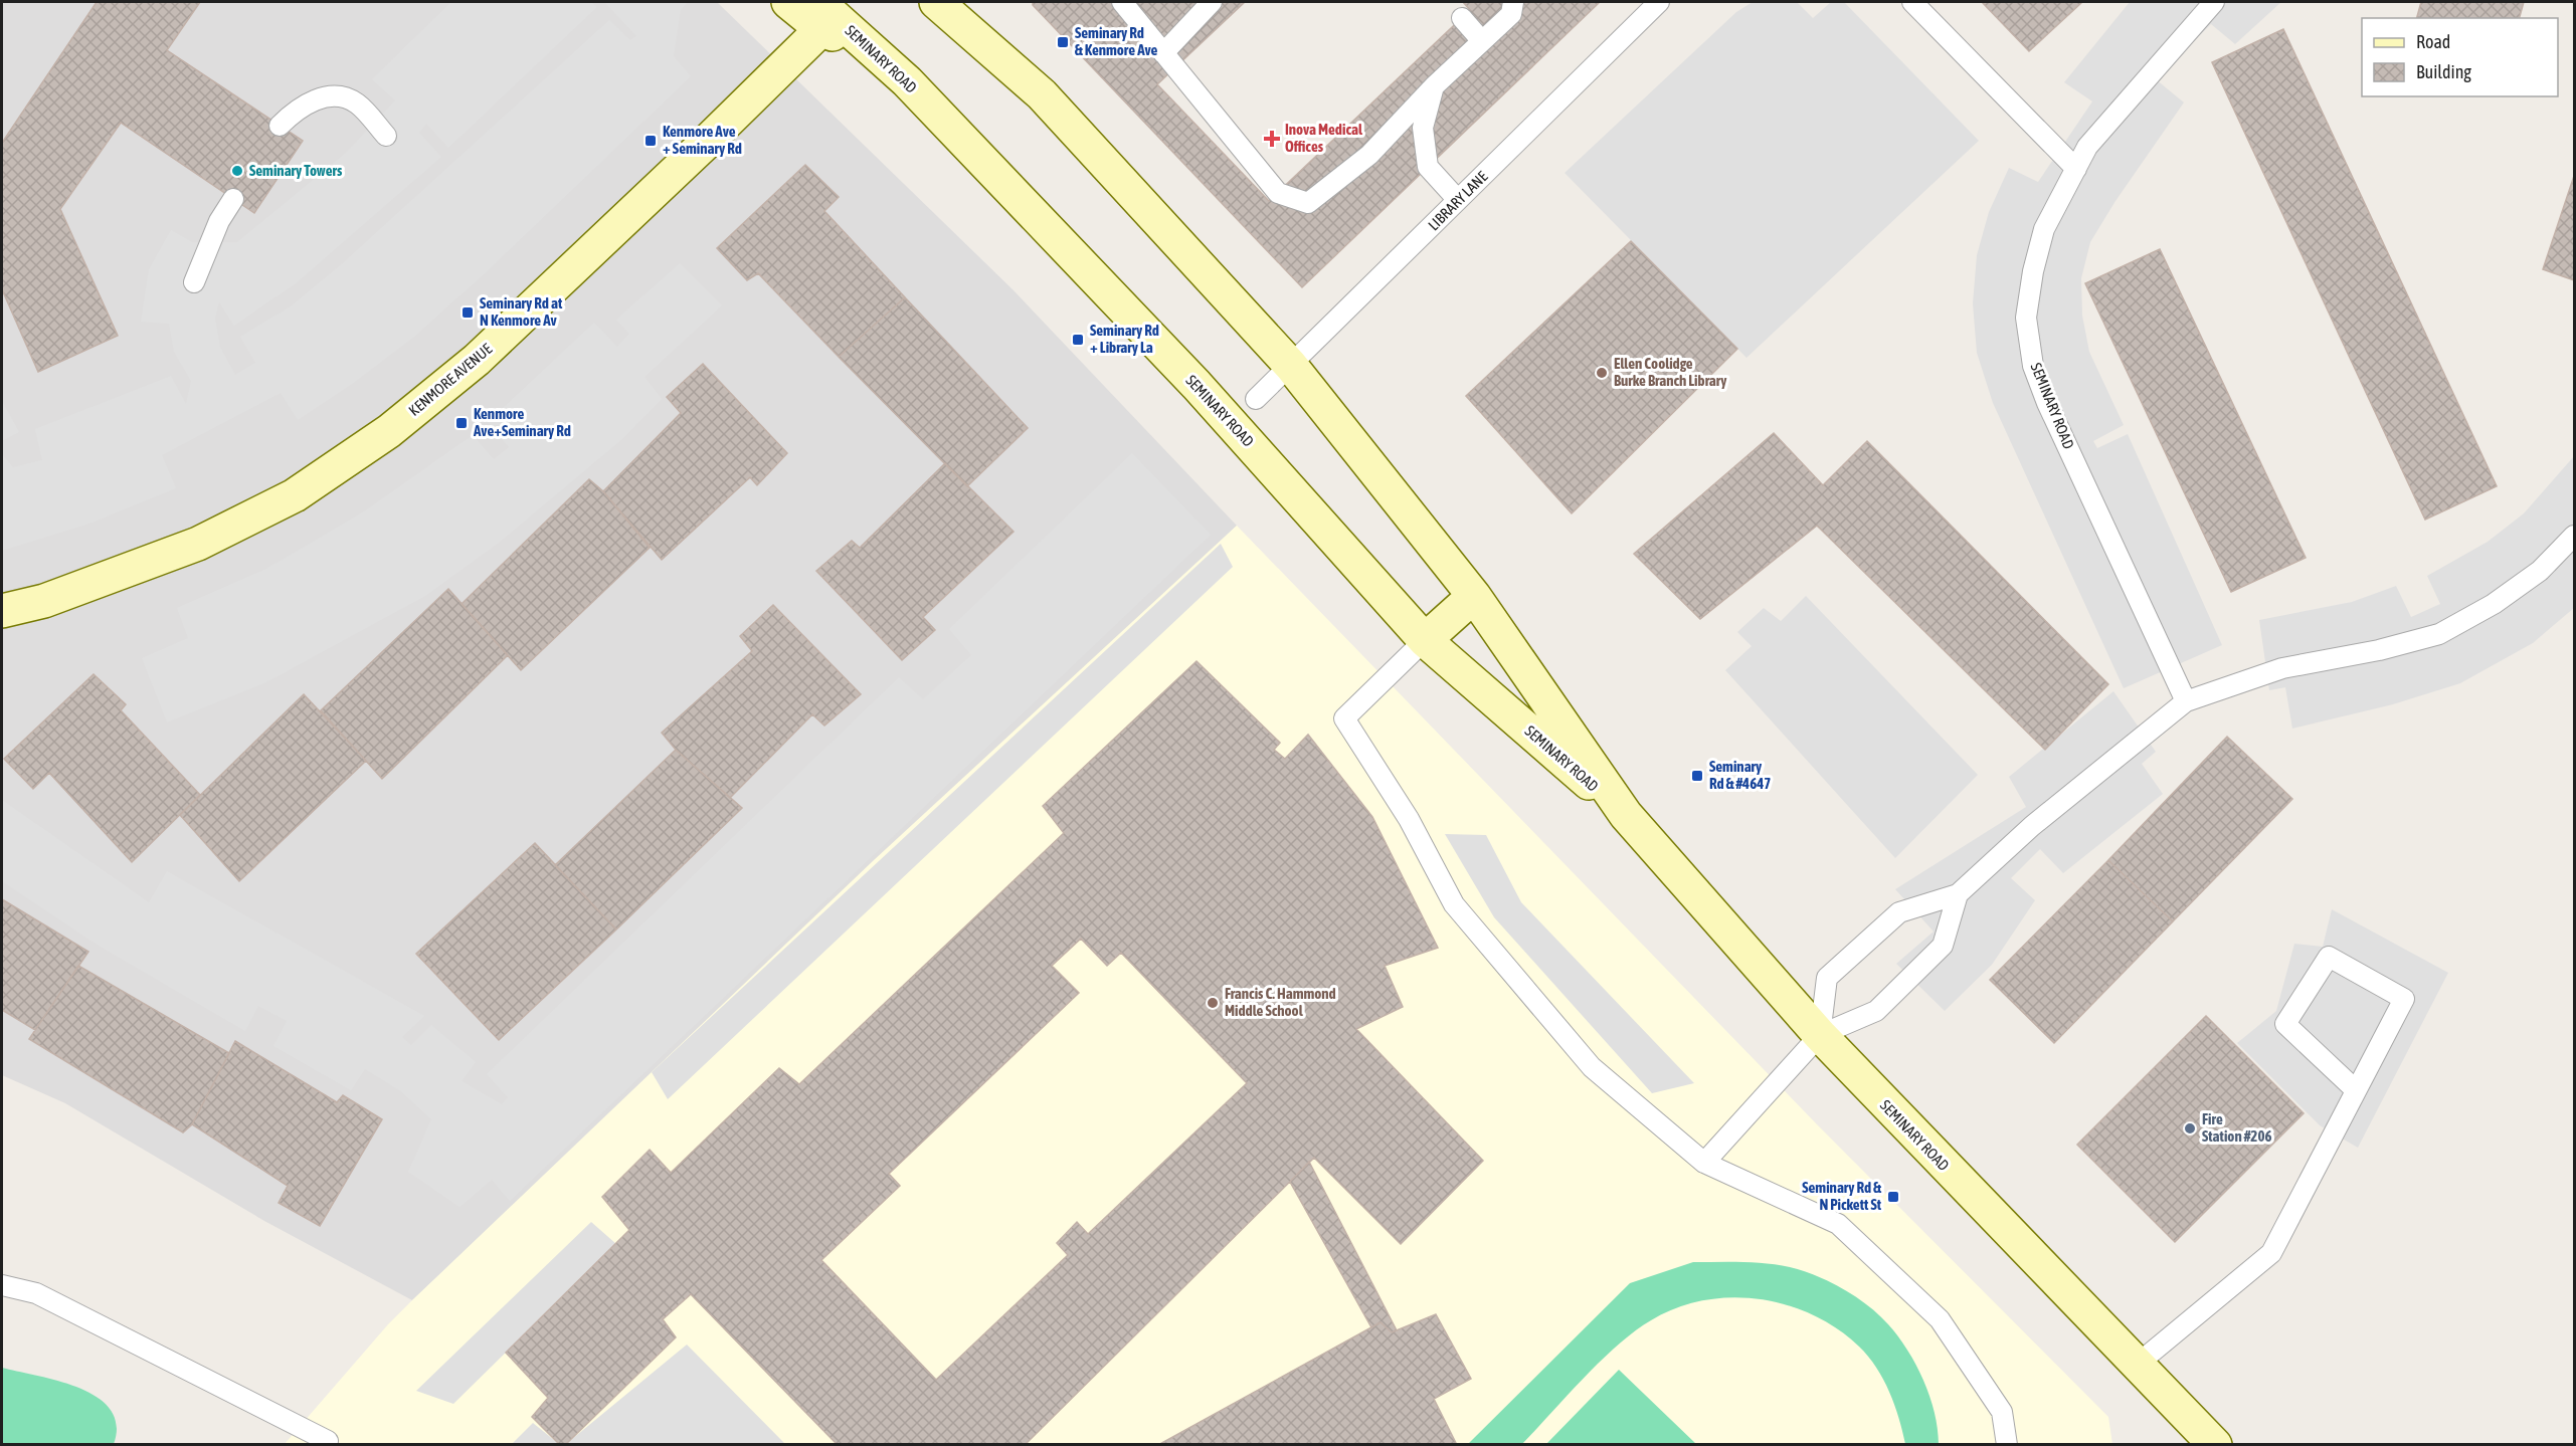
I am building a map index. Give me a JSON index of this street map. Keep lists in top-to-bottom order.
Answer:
{
  "streets": {
    "main road": ["SEMINARY ROAD", "KENMORE AVENUE"],
    "lane": ["LIBRARY LANE"]
  },
  "crossings": [
    ["SEMINARY ROAD", "LIBRARY LANE"],
    ["SEMINARY ROAD", "KENMORE AVENUE"]
  ],
  "places": {
    "transit": [
      "Seminary Rd & Kenmore Ave",
      "Kenmore Ave + Seminary Rd",
      "Seminary Rd at N Kenmore Av",
      "Seminary Rd + Library La",
      "Kenmore Ave+Seminary Rd",
      "Seminary Rd & #4647",
      "Seminary Rd & N Pickett St"
    ],
    "health": ["Inova Medical Offices"],
    "other": [
      "Seminary Towers",
      "Ellen Coolidge Burke Branch Library",
      "Francis C. Hammond Middle School",
      "Fire Station #206"
    ]
  },
  "legend": ["Road", "Building"]
}
